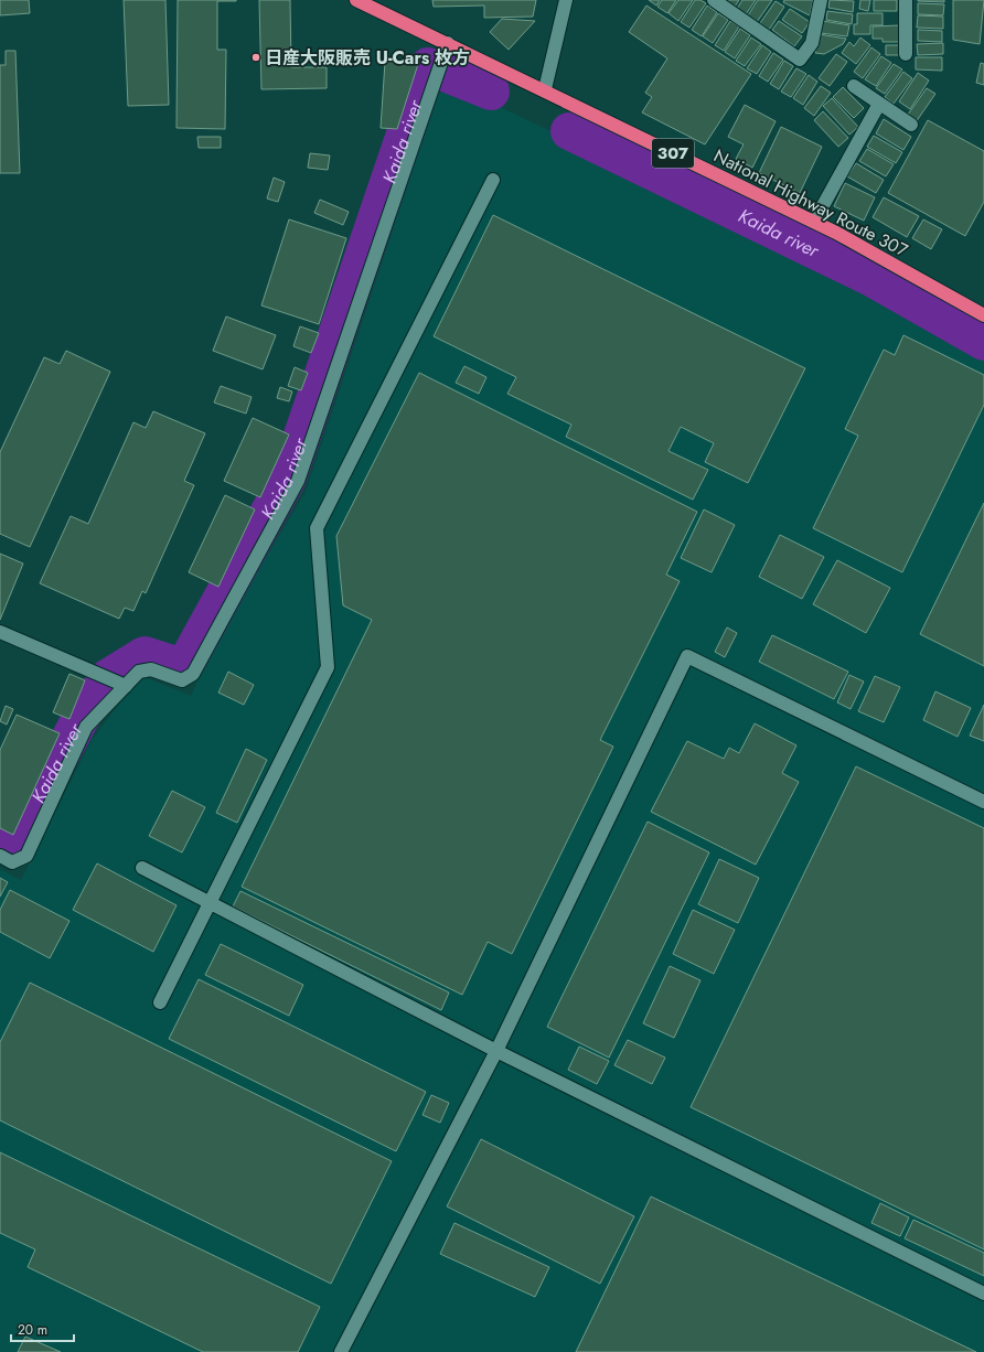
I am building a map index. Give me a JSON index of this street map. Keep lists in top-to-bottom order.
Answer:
{
  "streets": {
    "highway": ["307", "National Highway Route 307"]
  },
  "water": ["Kaida river"],
  "places": ["日産大阪販売 U-Cars 枚方"],
  "scale_bar": "20 m"
}
